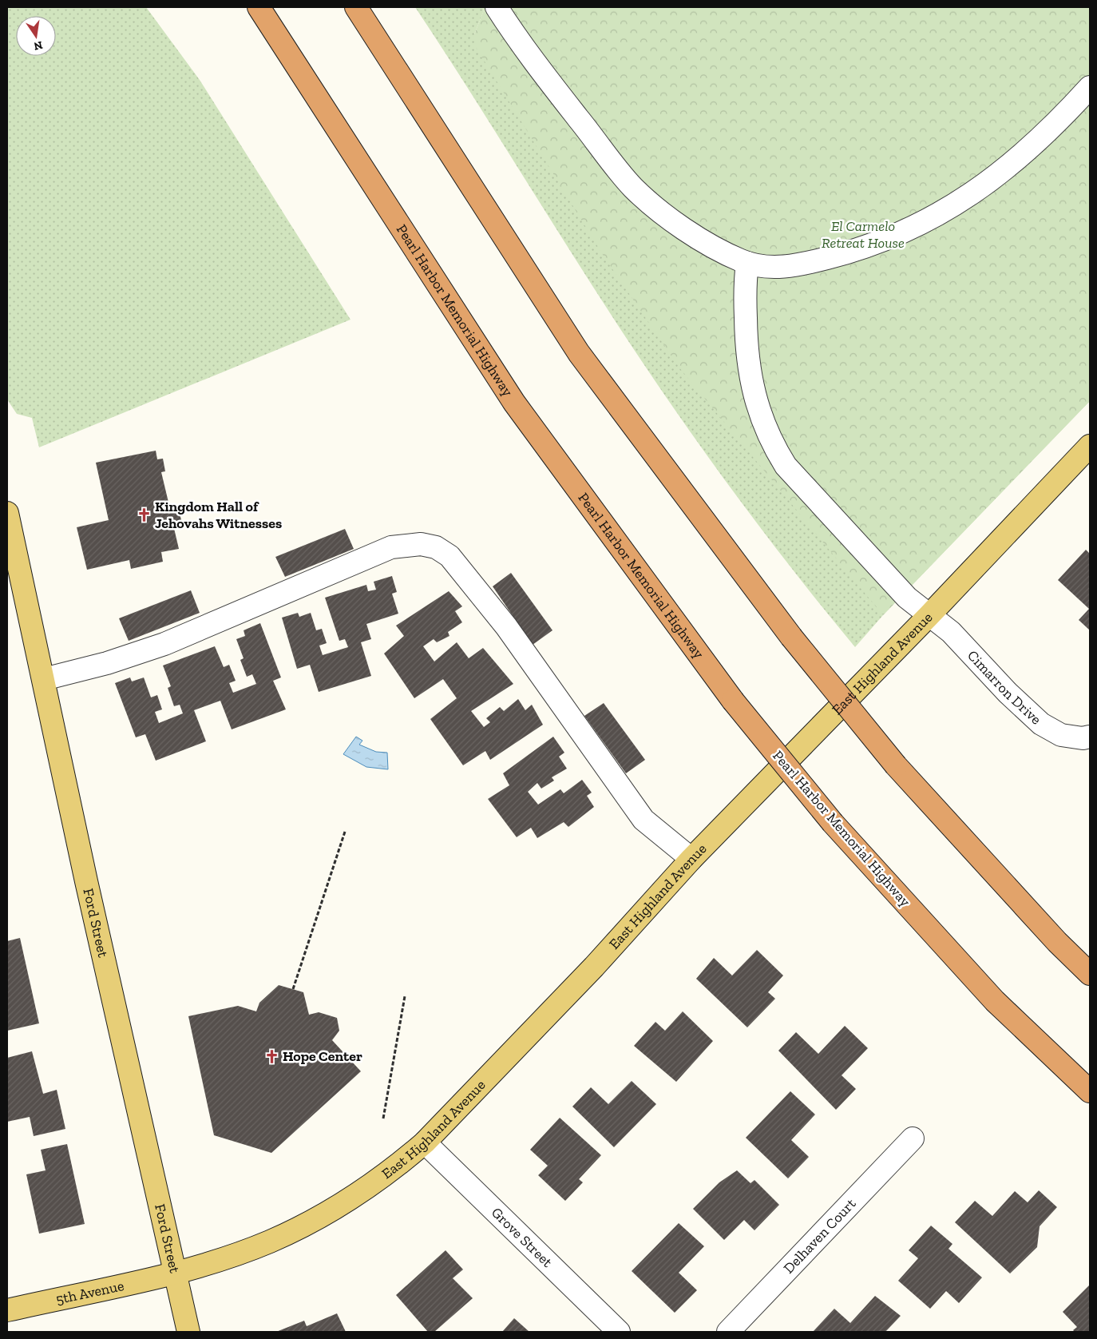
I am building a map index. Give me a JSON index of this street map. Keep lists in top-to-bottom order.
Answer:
{
  "streets": {
    "highway": ["Pearl Harbor Memorial Highway"],
    "main road": ["East Highland Avenue", "Ford Street", "5th Avenue"],
    "street": ["Cimarron Drive", "Delhaven Court", "Grove Street"]
  },
  "crossings": [
    ["East Highland Avenue", "Cimarron Drive"],
    ["East Highland Avenue", "Ford Street"],
    ["East Highland Avenue", "Grove Street"],
    ["East Highland Avenue", "5th Avenue"],
    ["Ford Street", "5th Avenue"]
  ],
  "parks": ["El Carmelo Retreat House"],
  "places": {
    "church": ["Kingdom Hall of Jehovahs Witnesses", "Hope Center"]
  },
  "north": "bottom"
}
